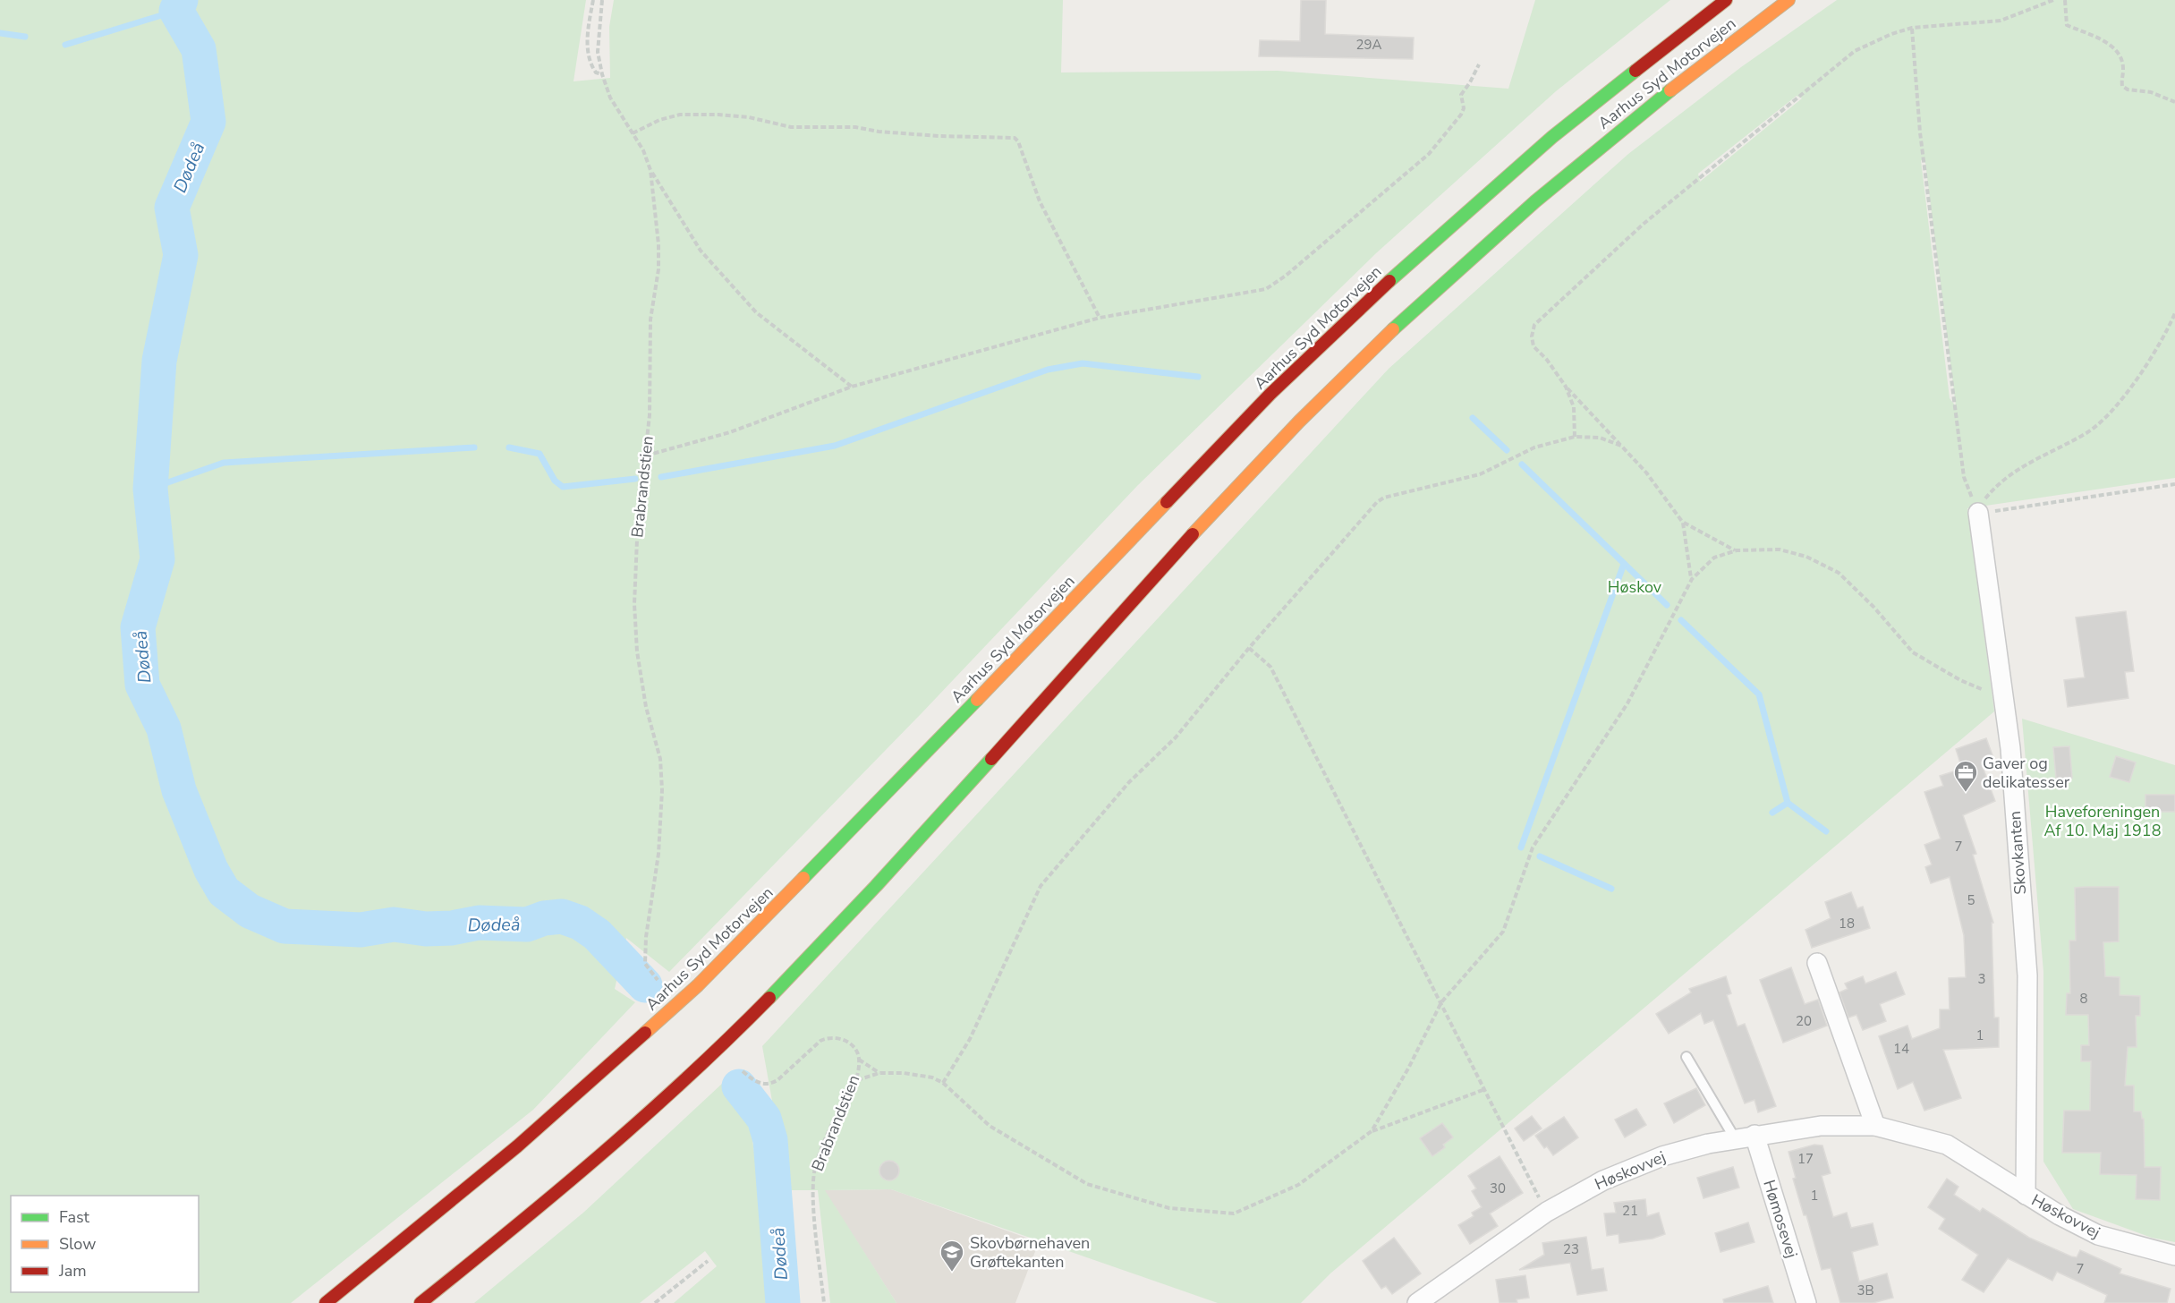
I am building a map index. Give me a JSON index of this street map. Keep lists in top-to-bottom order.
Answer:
{
  "streets": {
    "highway": ["Aarhus Syd Motorvejen"],
    "street": ["Skovkanten", "Høskovvej", "Hømosevej"],
    "path": ["Brabrandstien"]
  },
  "crossings": [
    ["Skovkanten", "Høskovvej"],
    ["Høskovvej", "Hømosevej"]
  ],
  "water": ["Dødeå"],
  "parks": ["Høskov", "Haveforeningen Af 10. Maj 1918"],
  "places": {
    "office": ["Gaver og delikatesser"],
    "school or university": ["Skovbørnehaven Grøftekanten"]
  },
  "house_numbers": [
    "29A",
    "7",
    "5",
    "18",
    "3",
    "8",
    "20",
    "1",
    "14",
    "17",
    "30",
    "1",
    "21",
    "23",
    "7",
    "3B"
  ],
  "legend": ["Fast", "Slow", "Jam"]
}
